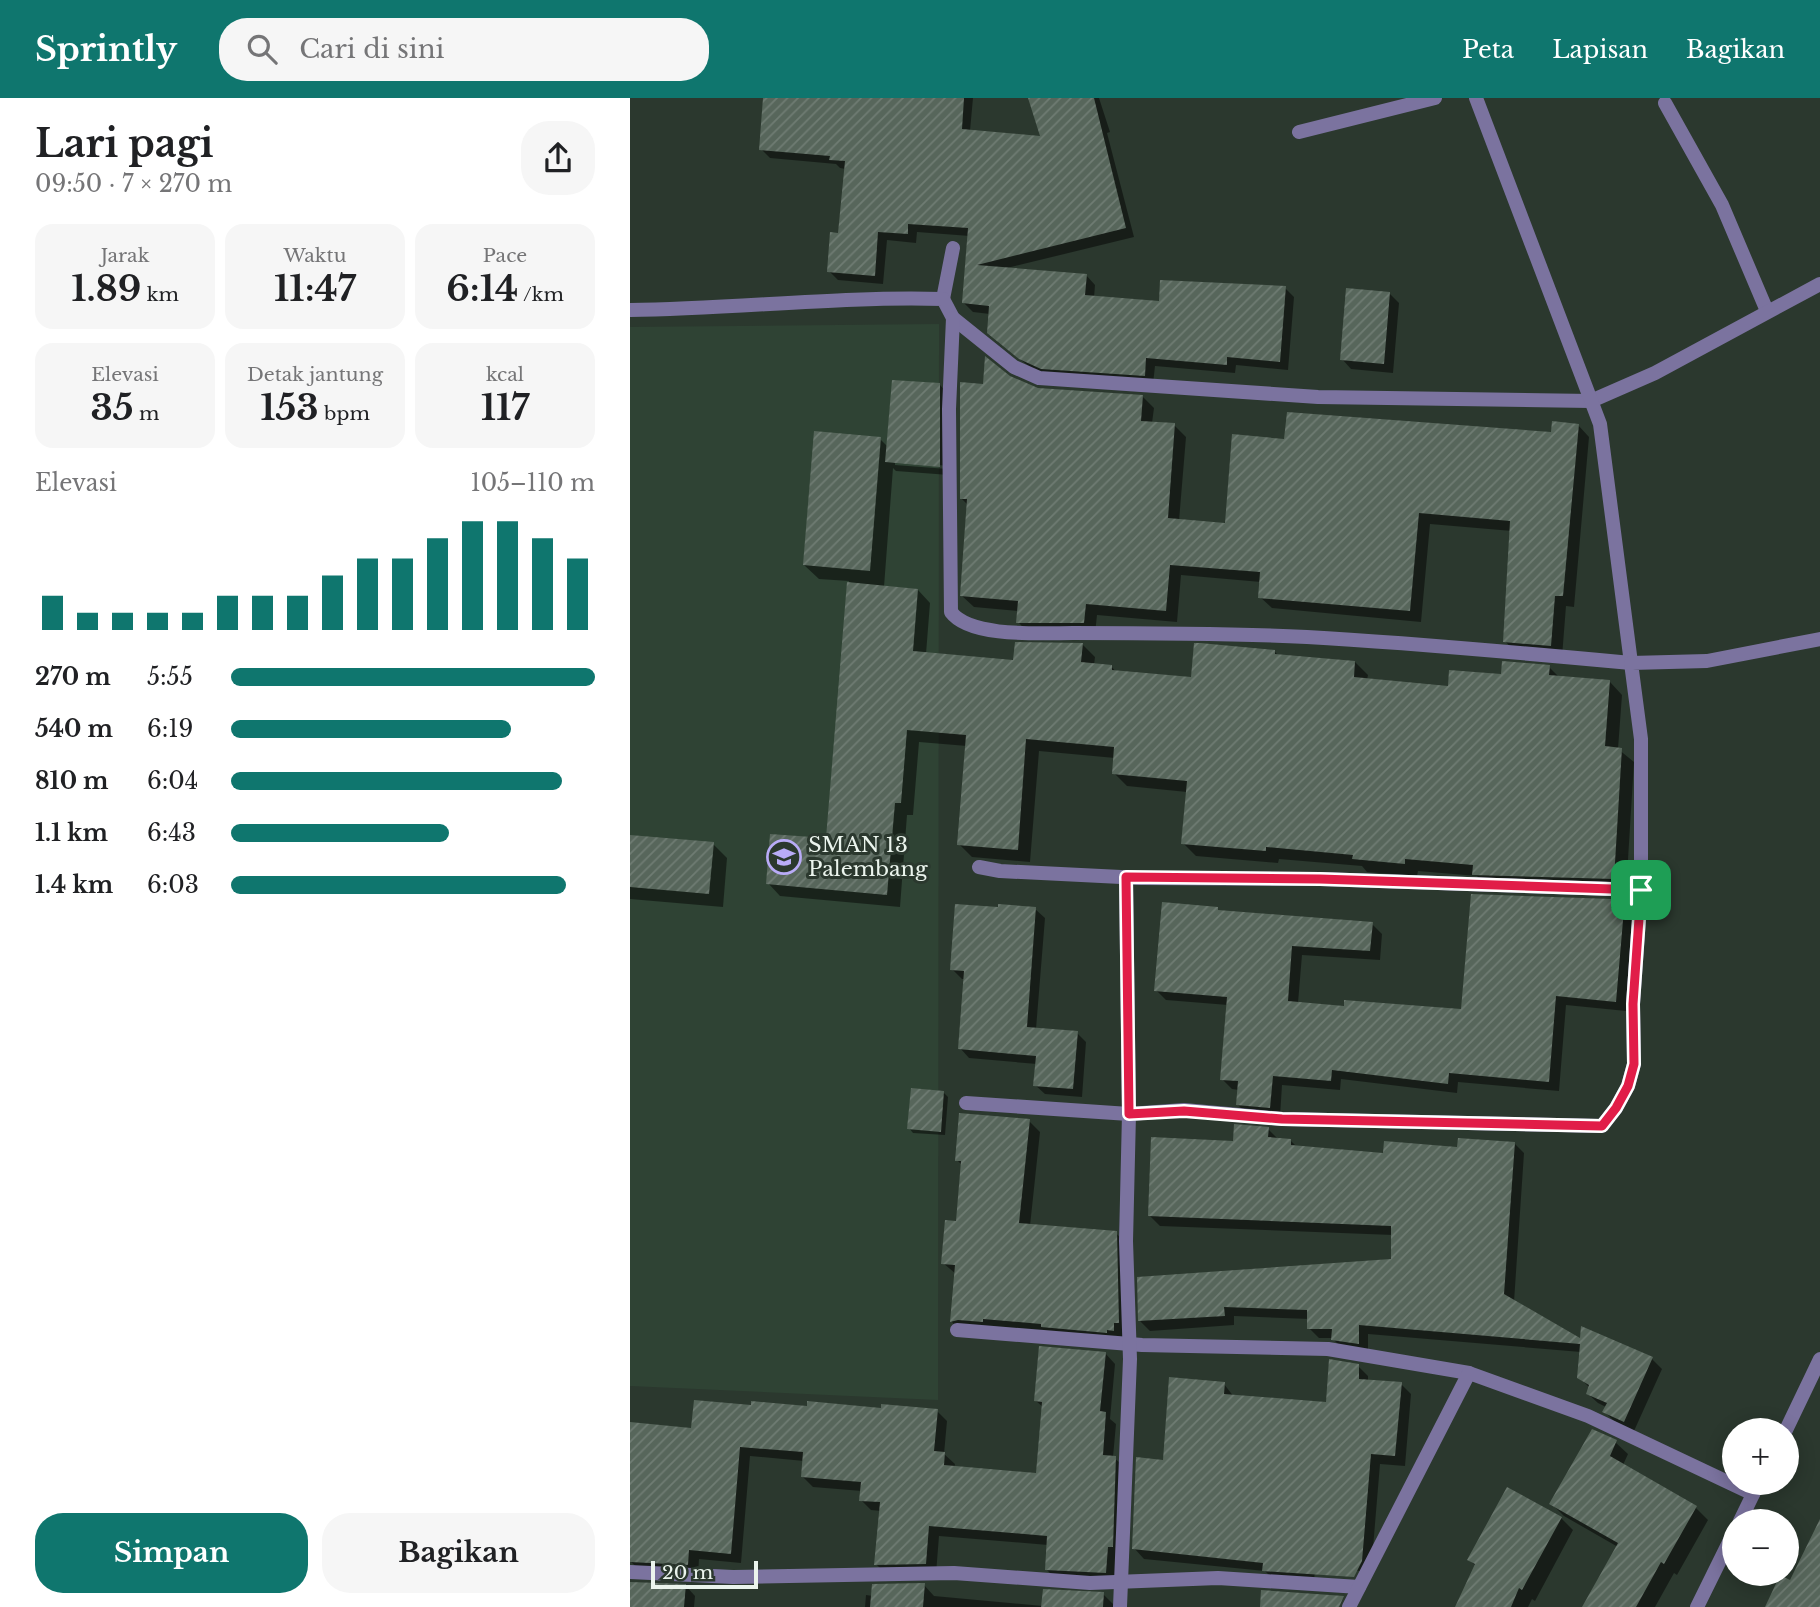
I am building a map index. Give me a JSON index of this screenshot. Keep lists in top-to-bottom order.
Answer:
{
  "places": {
    "school or university": ["SMAN 13 Palembang"]
  },
  "scale_bar": "20 m",
  "page": {
    "header": "Sprintly",
    "search": "Cari di sini",
    "nav": ["Peta", "Lapisan", "Bagikan"],
    "heading": ["Lari pagi", "09:50 · 7 × 270 m"],
    "stats": [
      ["Jarak", "1.89 km"],
      ["Waktu", "11:47"],
      ["Pace", "6:14 /km"],
      ["Elevasi", "35 m"],
      ["Detak jantung", "153 bpm"],
      ["kcal", "117"]
    ],
    "chart": ["Elevasi", "105–110 m"],
    "list": [
      {
        "name": "270 m",
        "note": "5:55"
      },
      {
        "name": "540 m",
        "note": "6:19"
      },
      {
        "name": "810 m",
        "note": "6:04"
      },
      {
        "name": "1.1 km",
        "note": "6:43"
      },
      {
        "name": "1.4 km",
        "note": "6:03"
      }
    ],
    "map_buttons": ["+", "−"],
    "buttons": ["Simpan", "Bagikan"],
    "scale": "20 m"
  }
}
